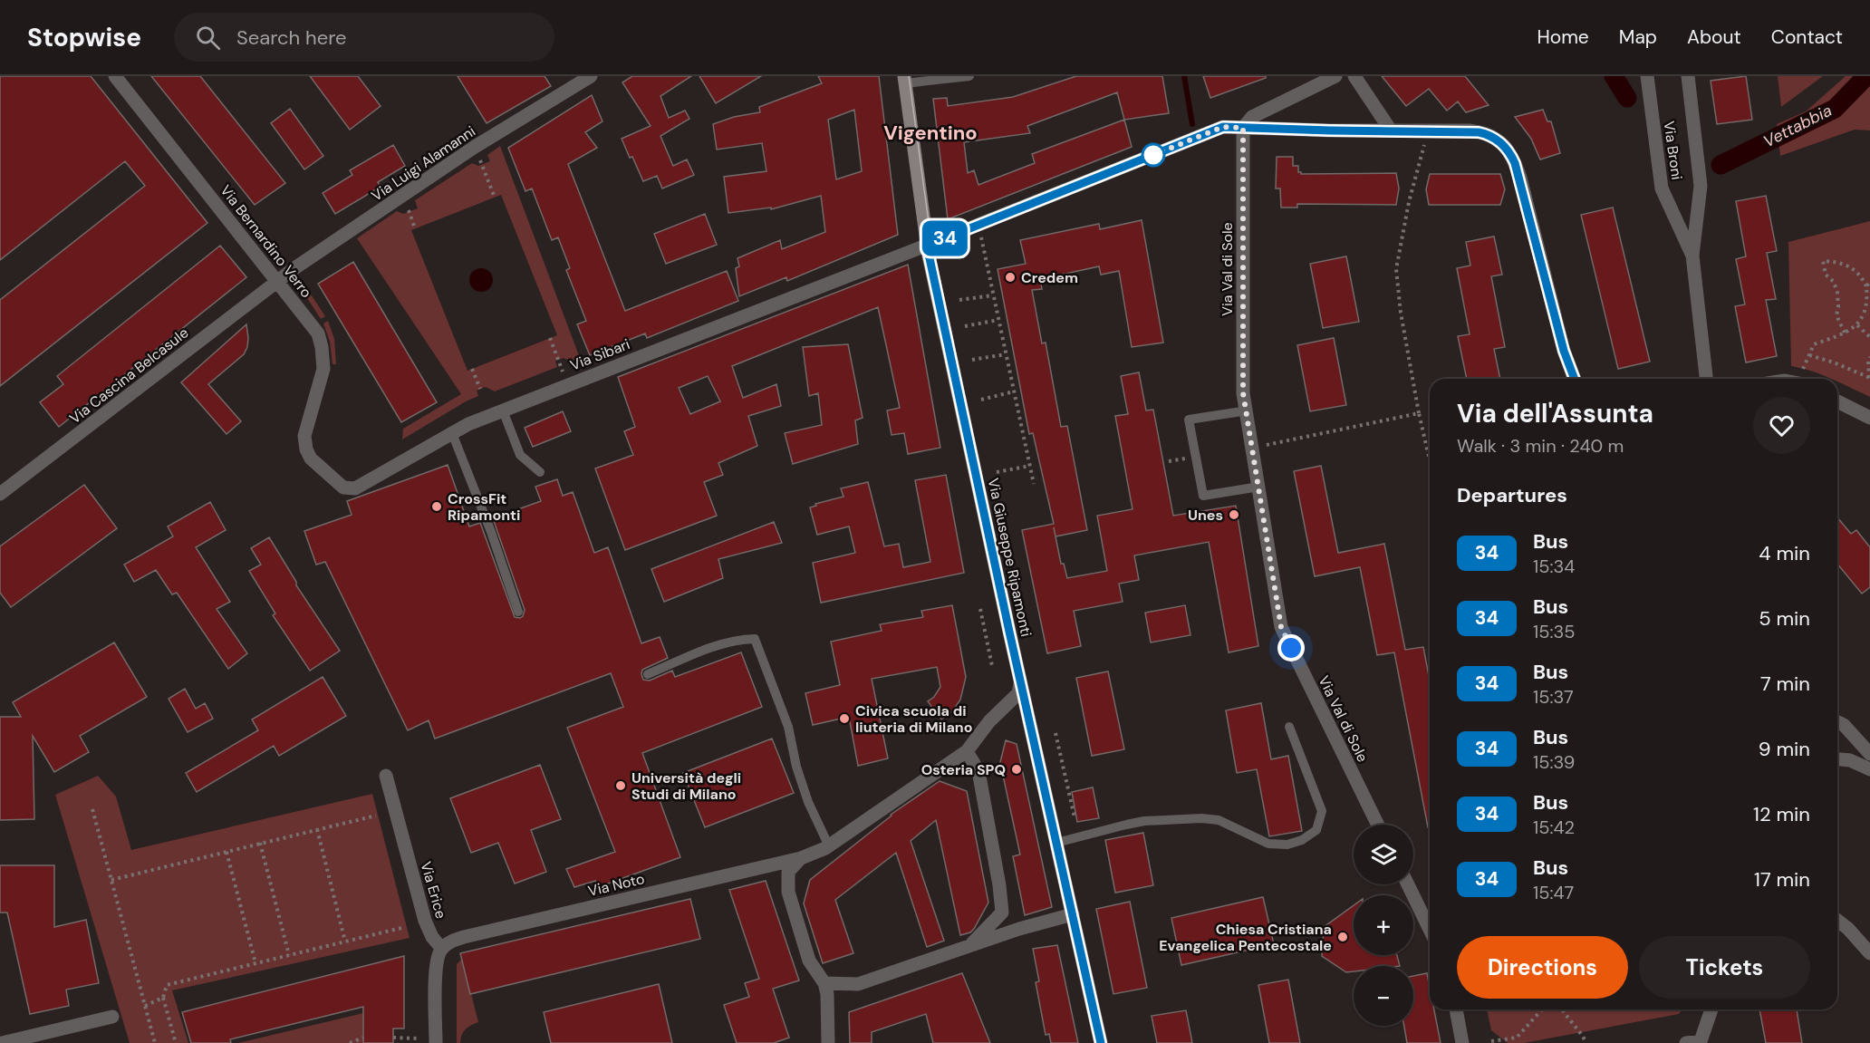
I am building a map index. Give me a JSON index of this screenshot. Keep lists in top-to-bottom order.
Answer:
{
  "streets": {
    "street": [
      "Via Broni",
      "Via Luigi Alamanni",
      "Via Bernardino Verro",
      "Via Val di Sole",
      "Via Sibari",
      "Via Cascina Belcasule",
      "Via Giuseppe Ripamonti",
      "Via Noto",
      "Via Erice"
    ]
  },
  "crossings": [
    ["Via Luigi Alamanni", "Via Bernardino Verro"],
    ["Via Luigi Alamanni", "Via Cascina Belcasule"],
    ["Via Bernardino Verro", "Via Sibari"],
    ["Via Bernardino Verro", "Via Cascina Belcasule"],
    ["Via Val di Sole", "Via Sibari"],
    ["Via Sibari", "Via Giuseppe Ripamonti"],
    ["Via Giuseppe Ripamonti", "Via Noto"],
    ["Via Noto", "Via Erice"]
  ],
  "districts": ["Vigentino"],
  "water": ["Vettabbia"],
  "places": [
    "Credem",
    "CrossFit Ripamonti",
    "Unes",
    "Civica scuola di liuteria di Milano",
    "Osteria SPQ",
    "Università degli Studi di Milano",
    "Chiesa Cristiana Evangelica Pentecostale"
  ],
  "lines": ["bus line 34"],
  "page": {
    "header": "Stopwise",
    "search": "Search here",
    "nav": [
      "Home",
      "Map",
      "About",
      "Contact"
    ],
    "on_map": "34",
    "heading": [
      ["Via dell'Assunta", "Walk · 3 min · 240 m"],
      "Departures"
    ],
    "list": [
      {
        "mark": "34",
        "name": "Bus",
        "note": "15:34",
        "value": "4 min"
      },
      {
        "mark": "34",
        "name": "Bus",
        "note": "15:35",
        "value": "5 min"
      },
      {
        "mark": "34",
        "name": "Bus",
        "note": "15:37",
        "value": "7 min"
      },
      {
        "mark": "34",
        "name": "Bus",
        "note": "15:39",
        "value": "9 min"
      },
      {
        "mark": "34",
        "name": "Bus",
        "note": "15:42",
        "value": "12 min"
      },
      {
        "mark": "34",
        "name": "Bus",
        "note": "15:47",
        "value": "17 min"
      }
    ],
    "map_buttons": ["+", "−"],
    "buttons": ["Directions", "Tickets"]
  }
}
